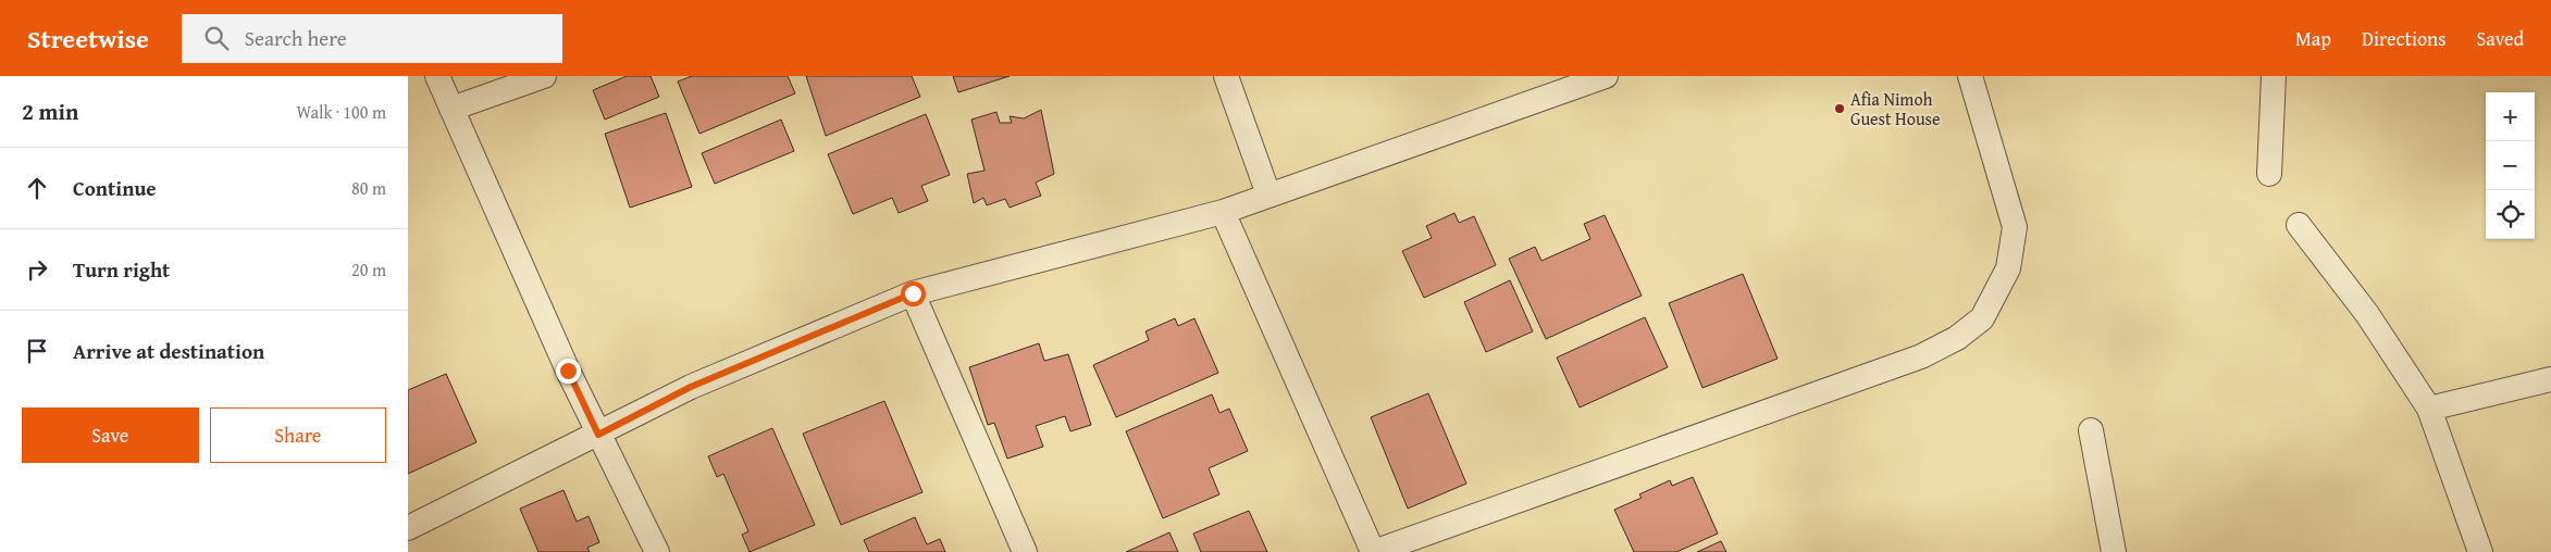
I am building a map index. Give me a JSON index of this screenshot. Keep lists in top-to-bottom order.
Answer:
{
  "places": ["Afia Nimoh Guest House"],
  "page": {
    "header": "Streetwise",
    "search": "Search here",
    "nav": ["Map", "Directions", "Saved"],
    "heading": ["2 min", "Walk · 100 m"],
    "map_buttons": ["+", "−"],
    "list": [
      ["Continue", "80 m"],
      ["Turn right", "20 m"],
      "Arrive at destination"
    ],
    "buttons": ["Save", "Share"]
  }
}
